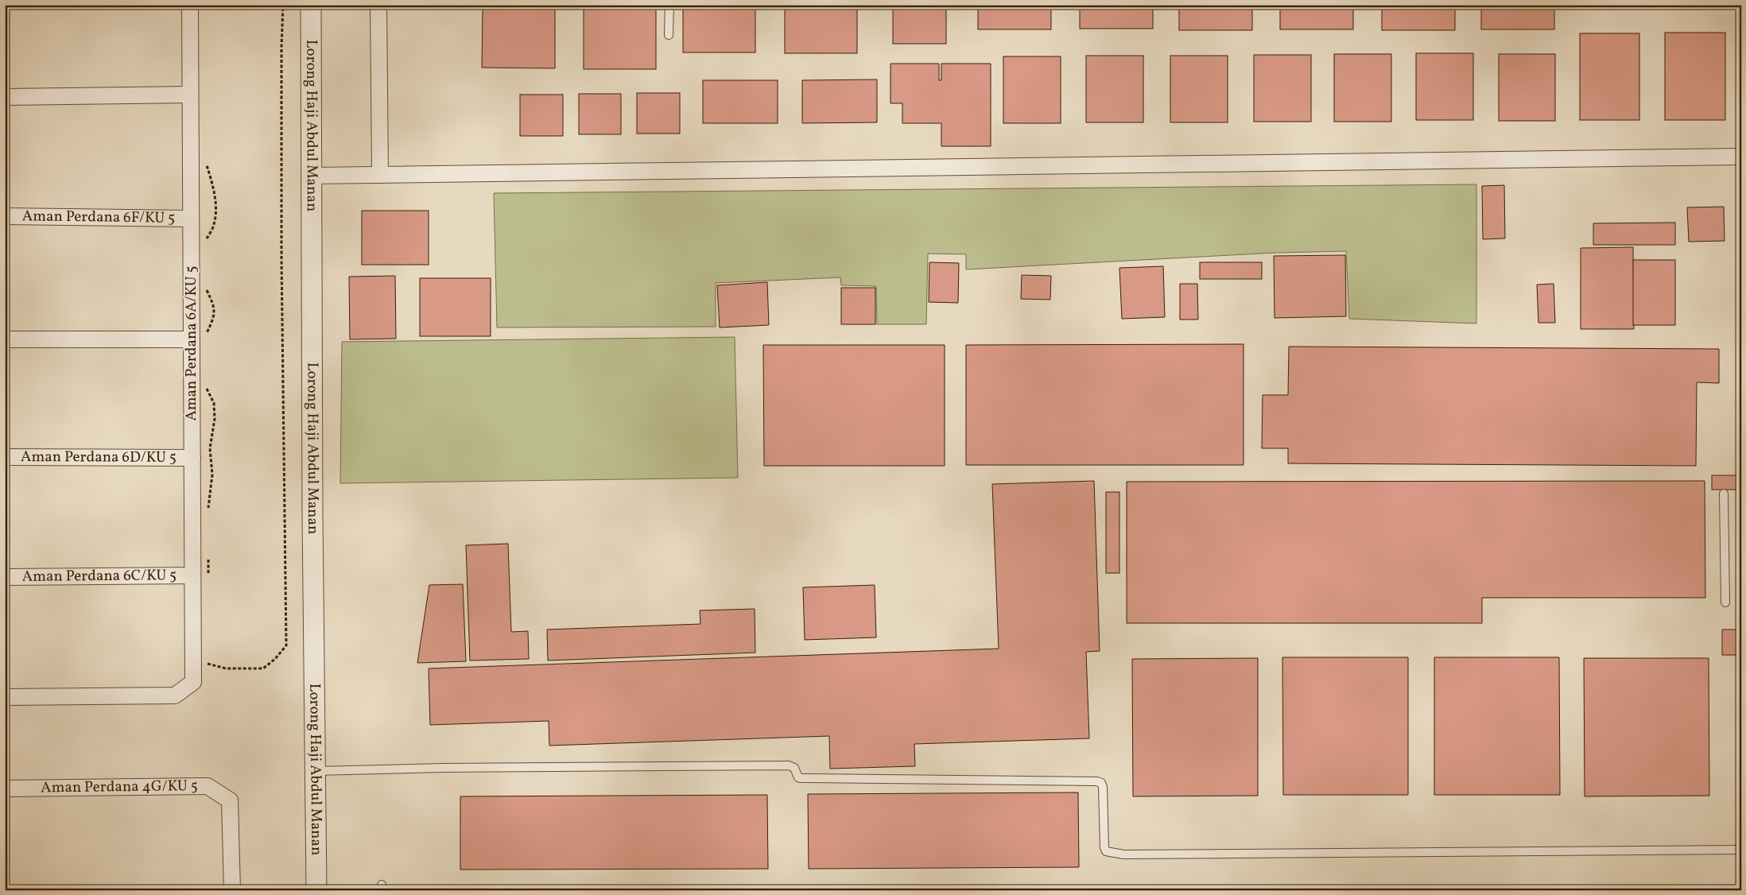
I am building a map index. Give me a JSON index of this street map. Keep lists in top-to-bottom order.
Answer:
{
  "streets": {
    "street": [
      "Lorong Haji Abdul Manan",
      "Aman Perdana 6F/KU 5",
      "Aman Perdana 6A/KU 5",
      "Aman Perdana 6D/KU 5",
      "Aman Perdana 6C/KU 5",
      "Aman Perdana 4G/KU 5"
    ]
  },
  "crossings": [
    ["Aman Perdana 6F/KU 5", "Aman Perdana 6A/KU 5"],
    ["Aman Perdana 6A/KU 5", "Aman Perdana 6D/KU 5"],
    ["Aman Perdana 6A/KU 5", "Aman Perdana 6C/KU 5"]
  ]
}
